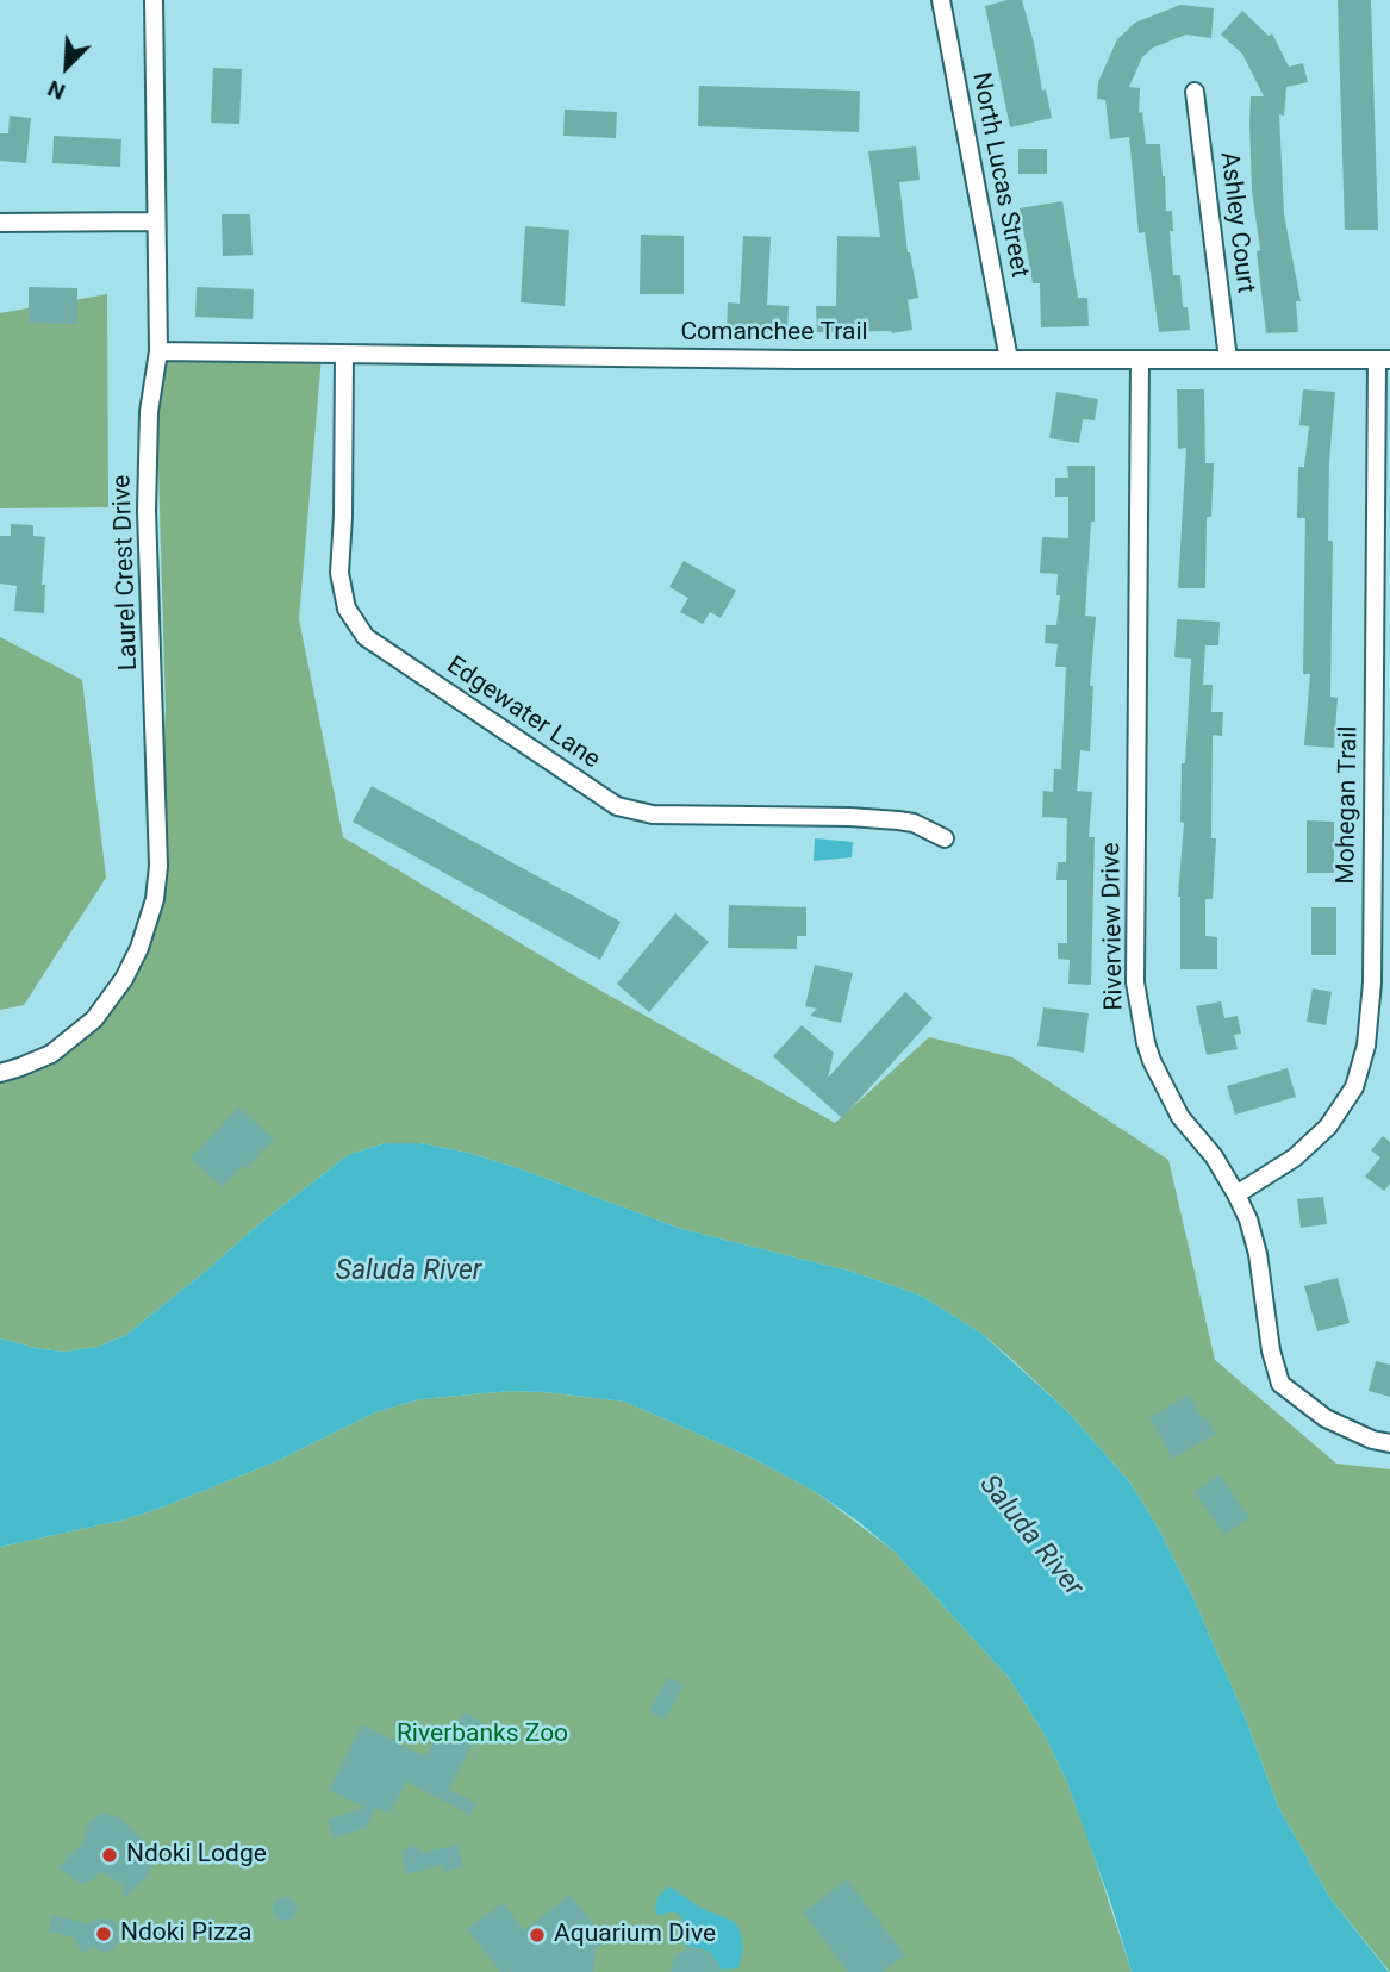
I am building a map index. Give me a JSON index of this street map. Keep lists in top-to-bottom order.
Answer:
{
  "streets": {
    "street": [
      "North Lucas Street",
      "Ashley Court",
      "Comanchee Trail",
      "Laurel Crest Drive",
      "Edgewater Lane",
      "Mohegan Trail",
      "Riverview Drive"
    ]
  },
  "crossings": [
    ["North Lucas Street", "Comanchee Trail"],
    ["Ashley Court", "Comanchee Trail"],
    ["Comanchee Trail", "Laurel Crest Drive"],
    ["Comanchee Trail", "Edgewater Lane"],
    ["Comanchee Trail", "Mohegan Trail"],
    ["Comanchee Trail", "Riverview Drive"],
    ["Mohegan Trail", "Riverview Drive"]
  ],
  "water": ["Saluda River"],
  "parks": ["Riverbanks Zoo"],
  "places": ["Ndoki Lodge", "Ndoki Pizza", "Aquarium Dive"],
  "north": "bottom left"
}
